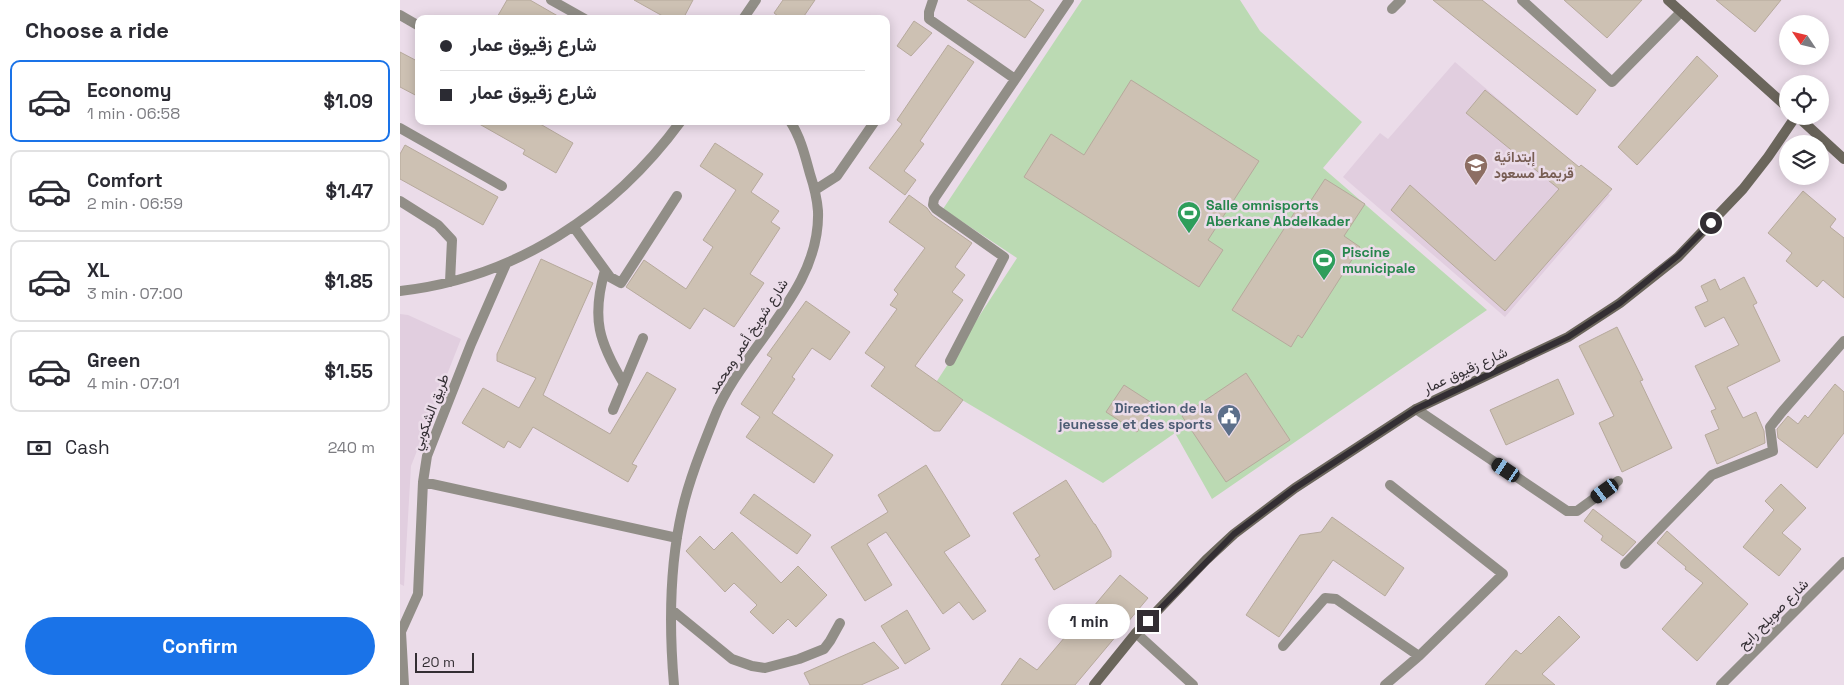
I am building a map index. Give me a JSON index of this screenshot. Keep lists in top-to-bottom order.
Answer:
{
  "streets": {
    "main road": ["شارع زقيوق عمار"],
    "street": ["شارع شويخ أعمر ومحمد", "طريق الشكوبي", "شارع صويلح رابح"]
  },
  "places": {
    "school or university": ["إبتدائية قريمط مسعود"],
    "sports": ["Salle omnisports Aberkane Abdelkader", "Piscine municipale"],
    "public building": ["Direction de la jeunesse et des sports"]
  },
  "scale_bar": "20 m",
  "north": "top left",
  "page": {
    "heading": "Choose a ride",
    "banner": ["شارع زقيوق عمار", "شارع زقيوق عمار"],
    "list": [
      {
        "name": "Economy",
        "note": "1 min · 06:58",
        "value": "$1.09"
      },
      {
        "name": "Comfort",
        "note": "2 min · 06:59",
        "value": "$1.47"
      },
      {
        "name": "XL",
        "note": "3 min · 07:00",
        "value": "$1.85"
      },
      {
        "name": "Green",
        "note": "4 min · 07:01",
        "value": "$1.55"
      }
    ],
    "pay": ["Cash", "240 m"],
    "bubble": "1 min",
    "buttons": "Confirm",
    "scale": "20 m"
  }
}
